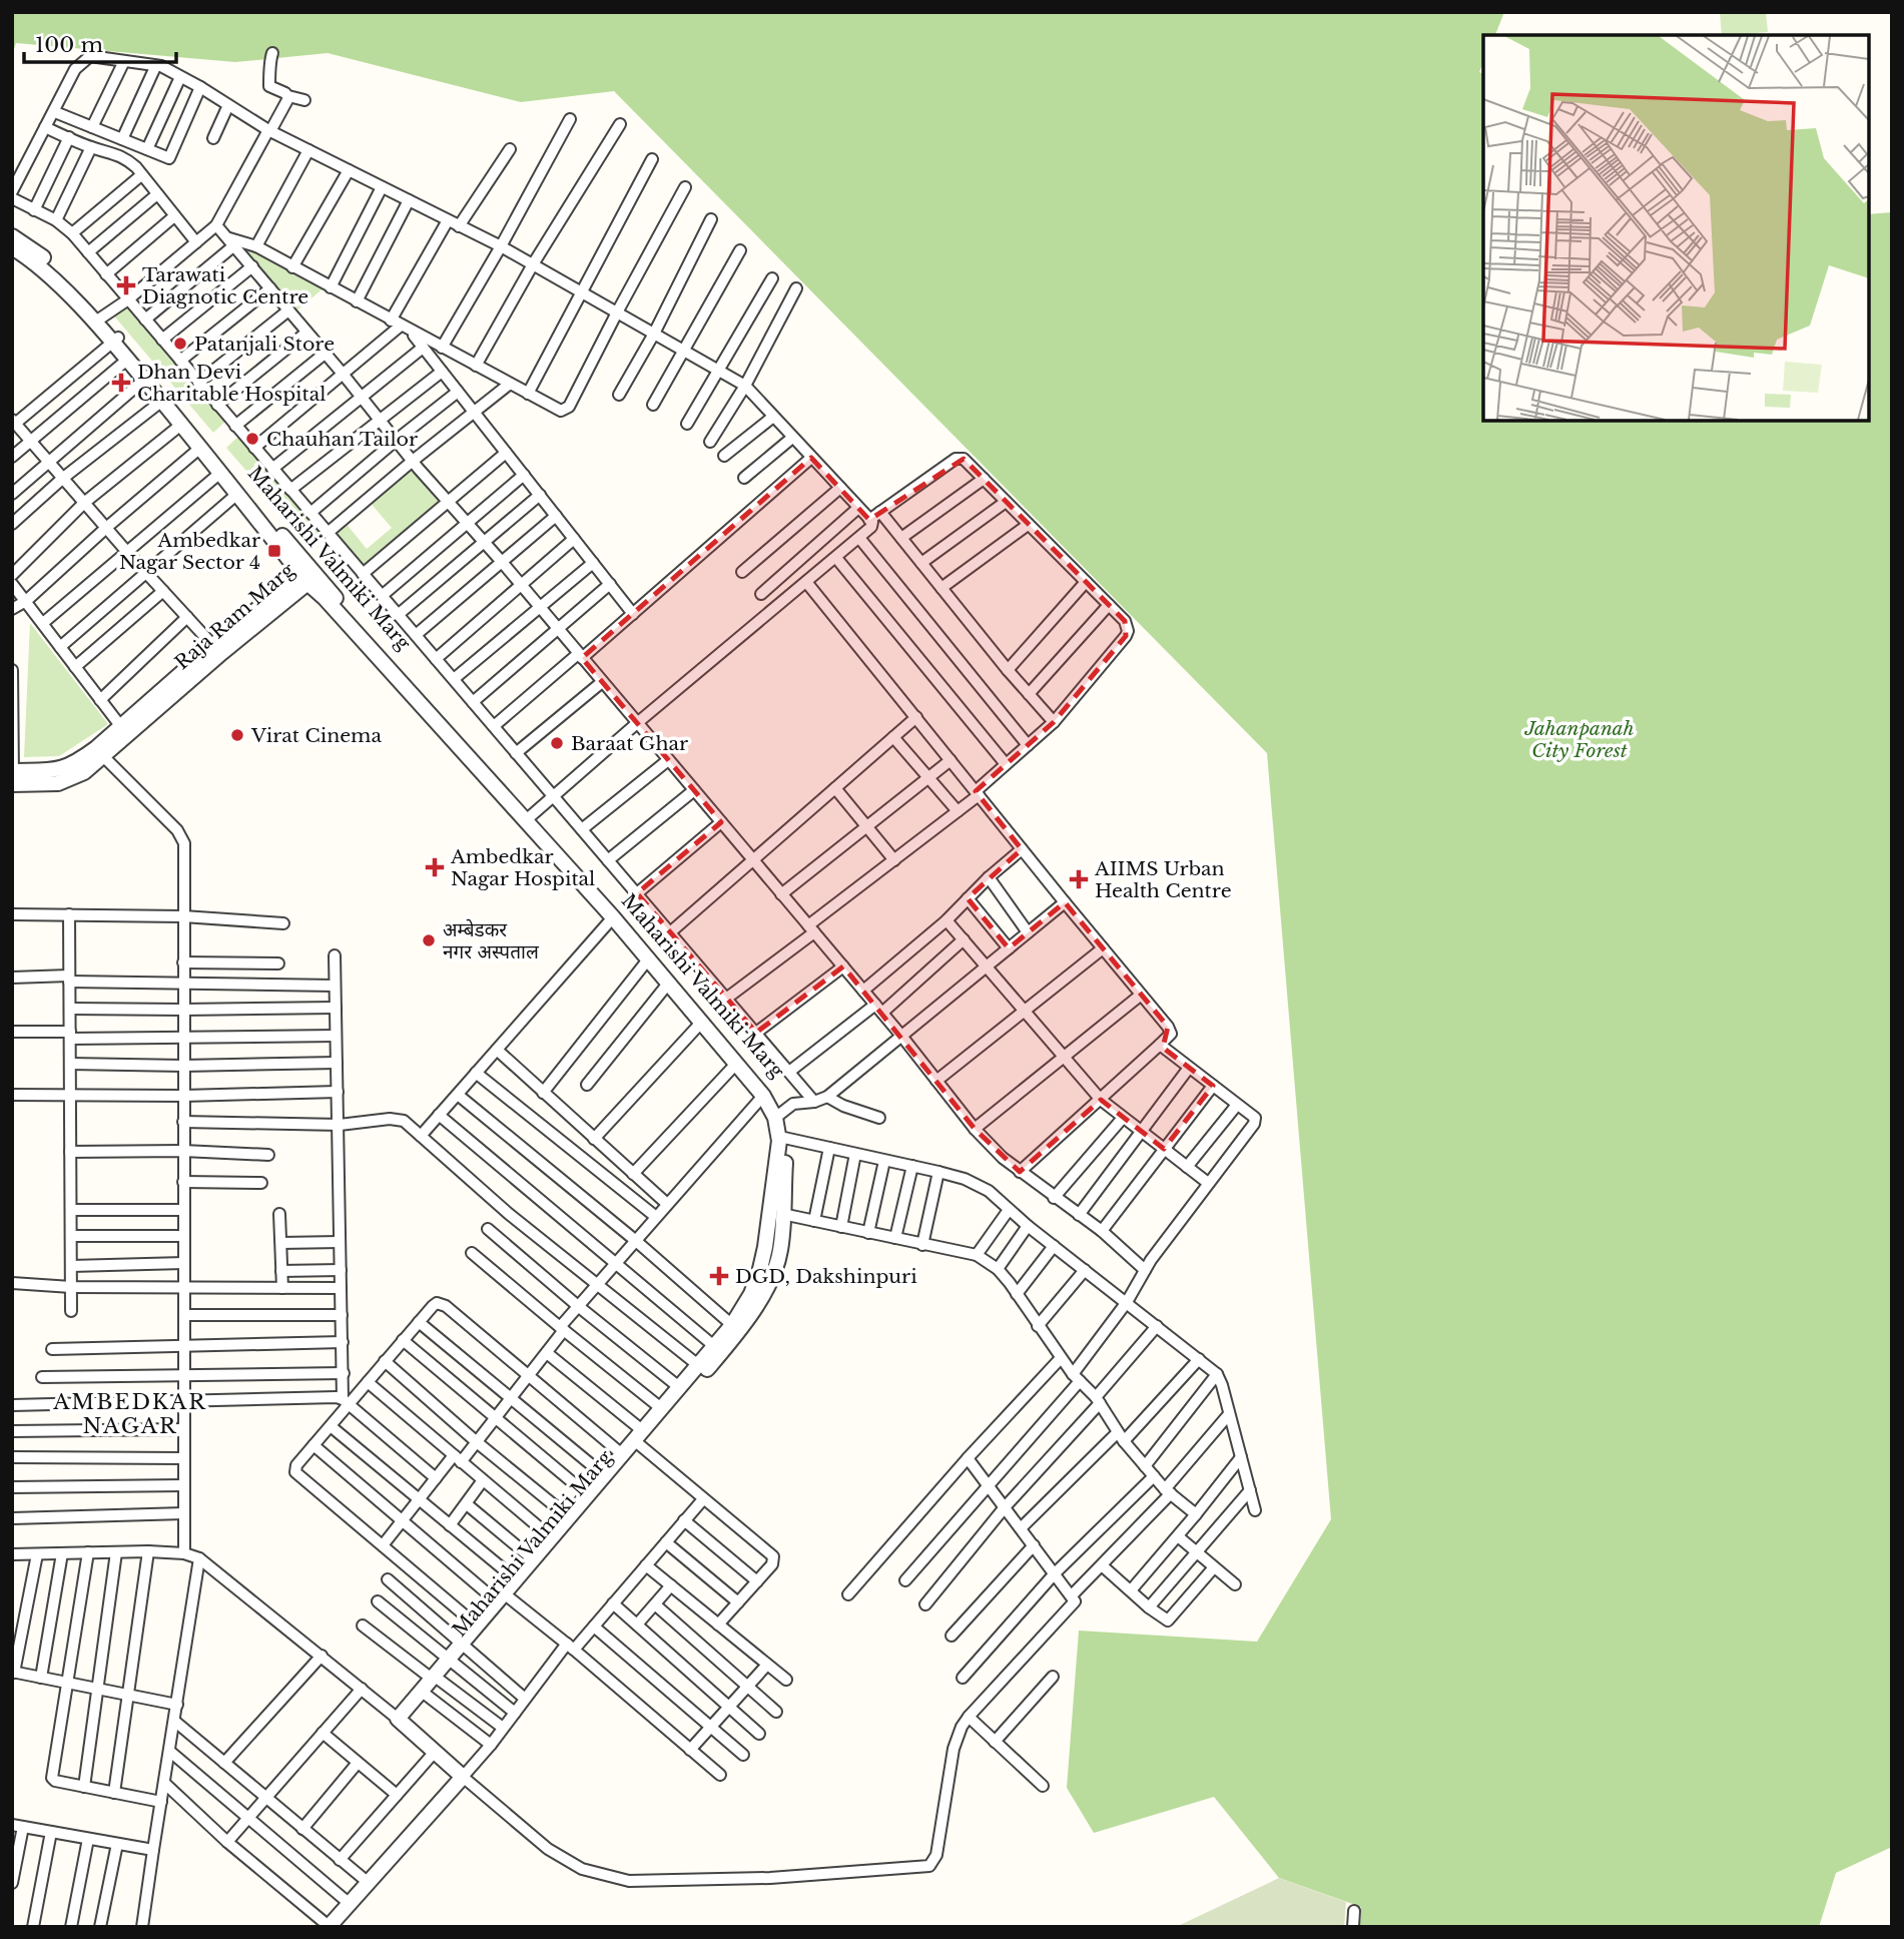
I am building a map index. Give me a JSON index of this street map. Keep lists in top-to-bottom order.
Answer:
{
  "streets": {
    "street": ["Maharishi Valmiki Marg", "Raja Ram Marg"]
  },
  "crossings": [
    ["Maharishi Valmiki Marg", "Raja Ram Marg"]
  ],
  "districts": ["AMBEDKAR NAGAR"],
  "parks": ["Jahanpanah City Forest"],
  "places": {
    "health": [
      "Tarawati Diagnotic Centre",
      "Dhan Devi Charitable Hospital",
      "Ambedkar Nagar Hospital",
      "AIIMS Urban Health Centre",
      "DGD, Dakshinpuri"
    ],
    "other": [
      "Patanjali Store",
      "Chauhan Tailor",
      "Virat Cinema",
      "Baraat Ghar",
      "अम्बेडकर नगर अस्पताल"
    ],
    "transit": ["Ambedkar Nagar Sector 4"]
  },
  "scale_bar": "100 m"
}
